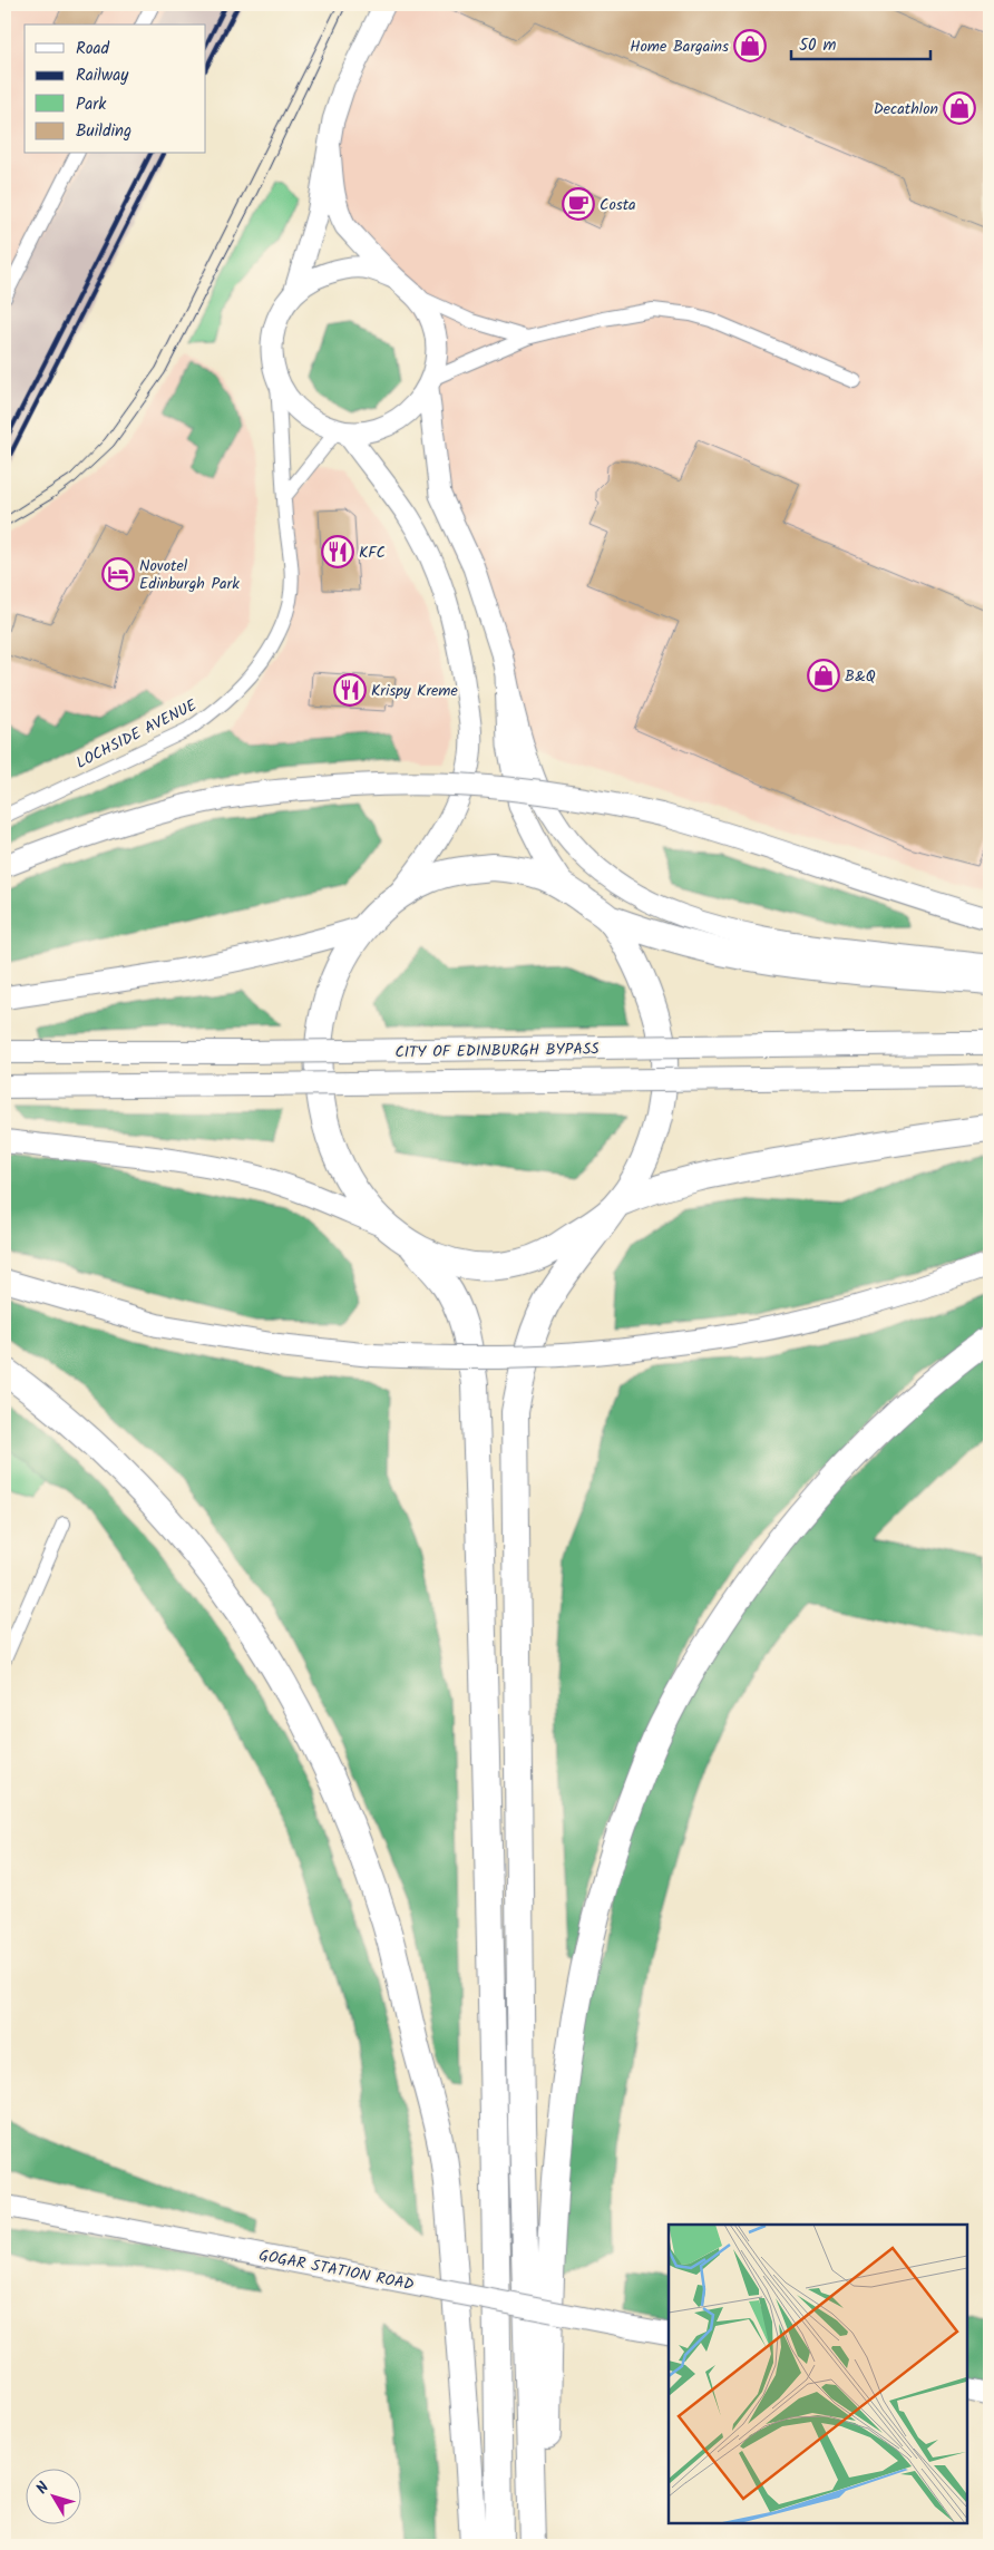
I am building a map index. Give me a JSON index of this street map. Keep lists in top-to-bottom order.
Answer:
{
  "streets": {
    "main road": ["CITY OF EDINBURGH BYPASS"],
    "street": ["LOCHSIDE AVENUE", "GOGAR STATION ROAD"]
  },
  "places": {
    "shop": ["Home Bargains", "Decathlon", "B&Q"],
    "cafe": ["Costa"],
    "restaurant": ["KFC", "Krispy Kreme"],
    "hotel": ["Novotel Edinburgh Park"]
  },
  "legend": [
    "Road",
    "Railway",
    "Park",
    "Building"
  ],
  "scale_bar": "50 m",
  "north": "top left"
}
